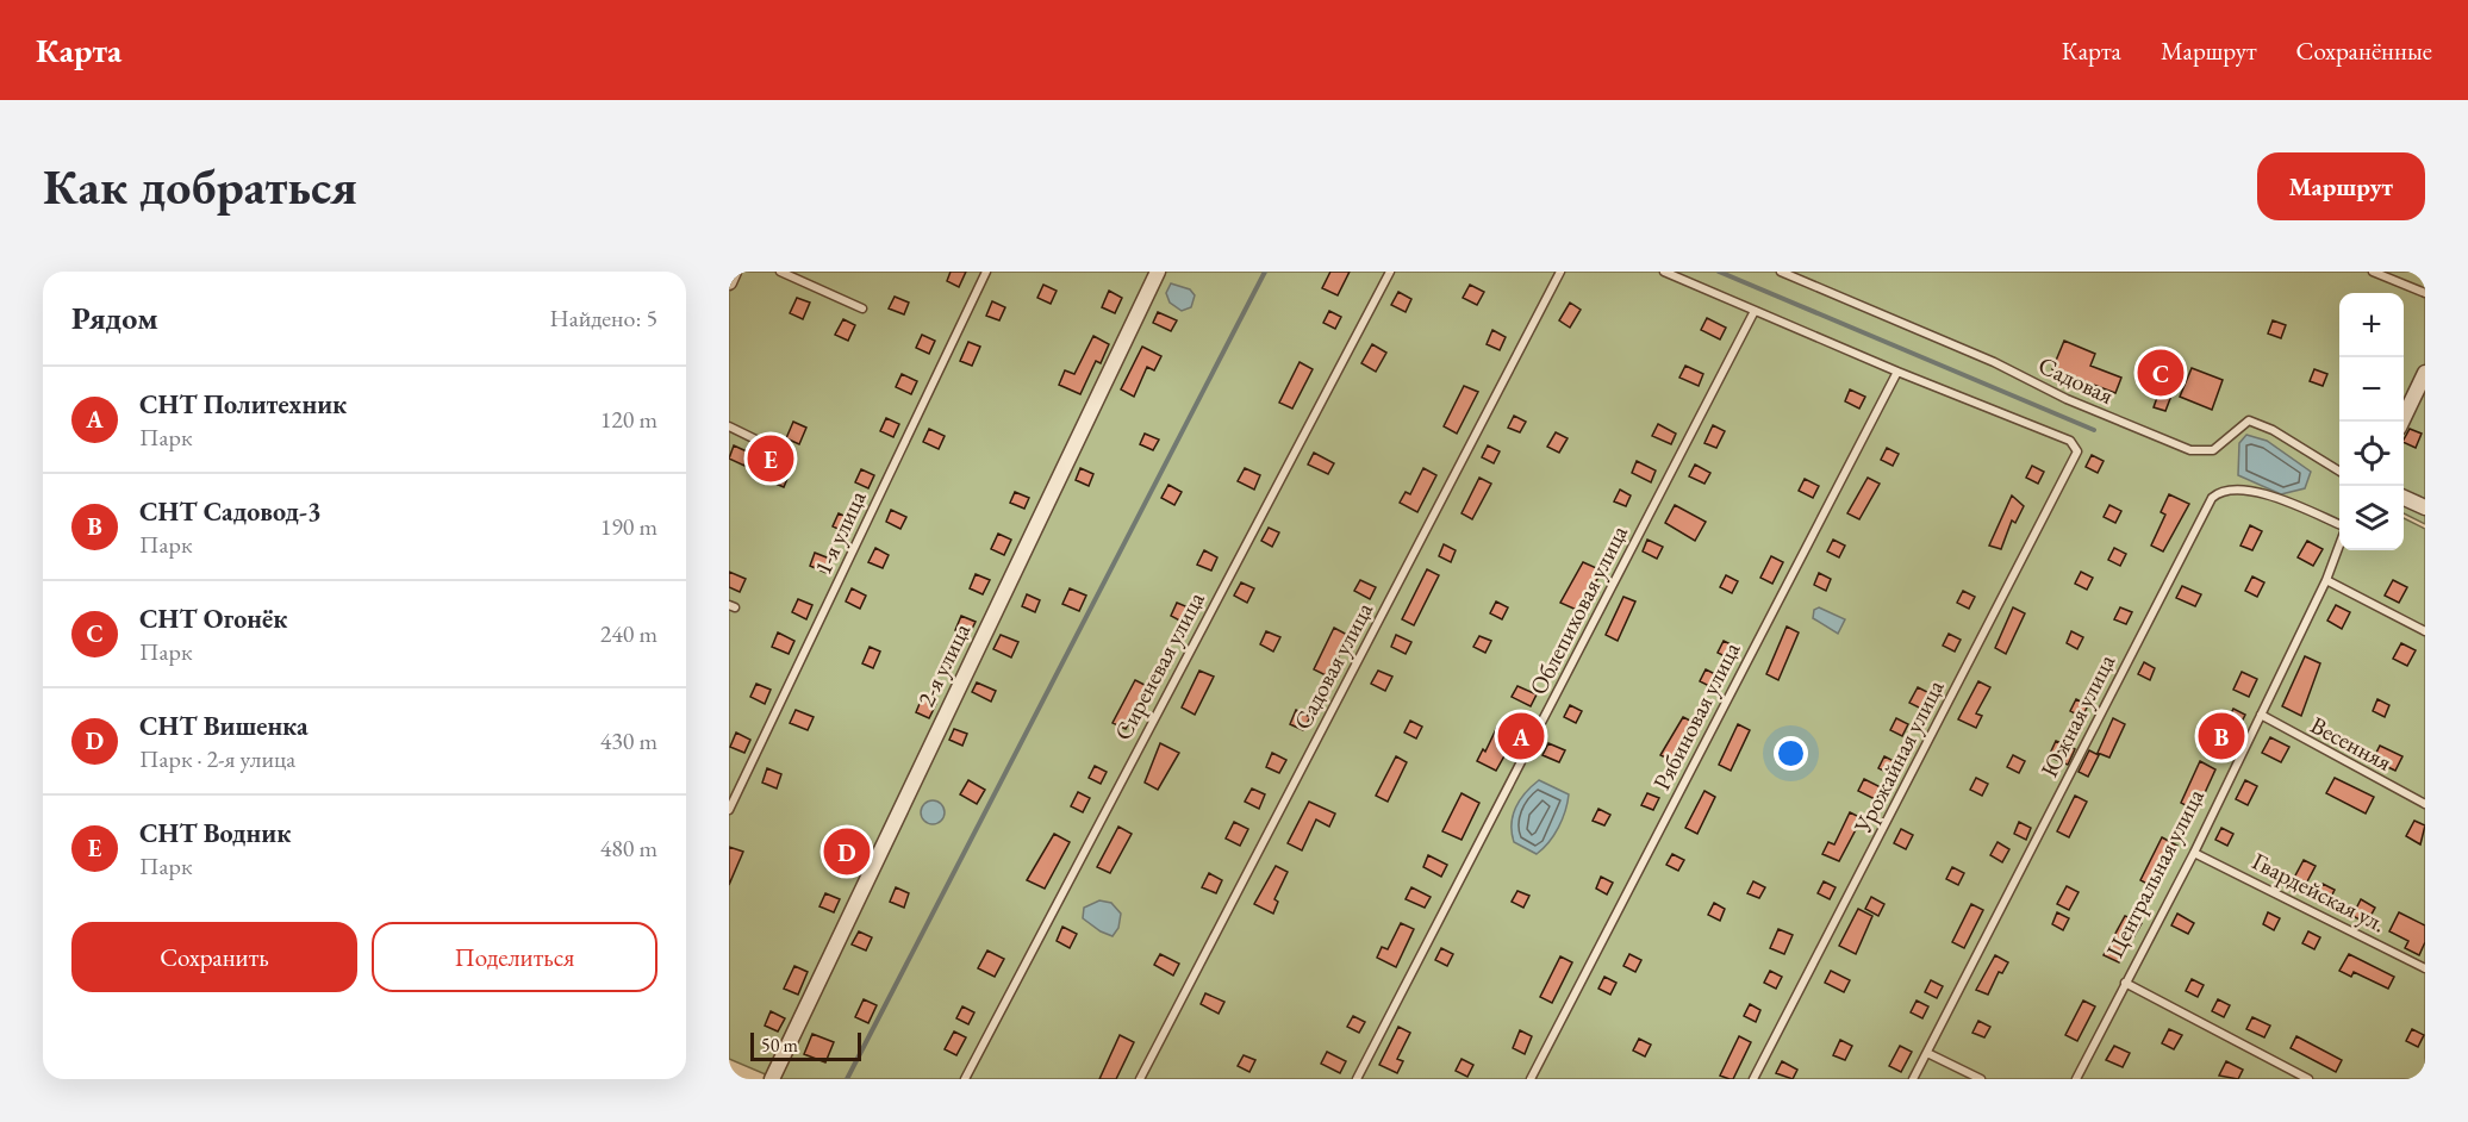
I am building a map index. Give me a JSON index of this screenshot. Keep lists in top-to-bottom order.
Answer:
{
  "streets": {
    "street": ["2-я улица"],
    "lane": [
      "Садовая",
      "1-я улица",
      "Облепиховая улица",
      "Сиреневая улица",
      "Садовая улица",
      "Рябиновая улица",
      "Южная улица",
      "Весенняя",
      "Урожайная улица",
      "Центральная улица",
      "Гвардейская ул."
    ]
  },
  "crossings": [
    ["Рябиновая улица", "Урожайная улица"],
    ["Весенняя", "Центральная улица"],
    ["Центральная улица", "Гвардейская ул."]
  ],
  "scale_bar": "50 m",
  "page": {
    "header": "Карта",
    "nav": ["Карта", "Маршрут", "Сохранённые"],
    "buttons": [
      "Маршрут",
      ["Сохранить", "Поделиться"]
    ],
    "title": "Как добраться",
    "heading": ["Рядом", "Найдено: 5"],
    "map_buttons": ["+", "−"],
    "pins": [
      "C",
      "E",
      "A",
      "B",
      "D"
    ],
    "list": [
      {
        "mark": "A",
        "name": "СНТ Политехник",
        "note": "Парк",
        "value": "120 m"
      },
      {
        "mark": "B",
        "name": "СНТ Садовод-3",
        "note": "Парк",
        "value": "190 m"
      },
      {
        "mark": "C",
        "name": "СНТ Огонёк",
        "note": "Парк",
        "value": "240 m"
      },
      {
        "mark": "D",
        "name": "СНТ Вишенка",
        "note": "Парк · 2-я улица",
        "value": "430 m"
      },
      {
        "mark": "E",
        "name": "СНТ Водник",
        "note": "Парк",
        "value": "480 m"
      }
    ],
    "scale": "50 m"
  }
}
